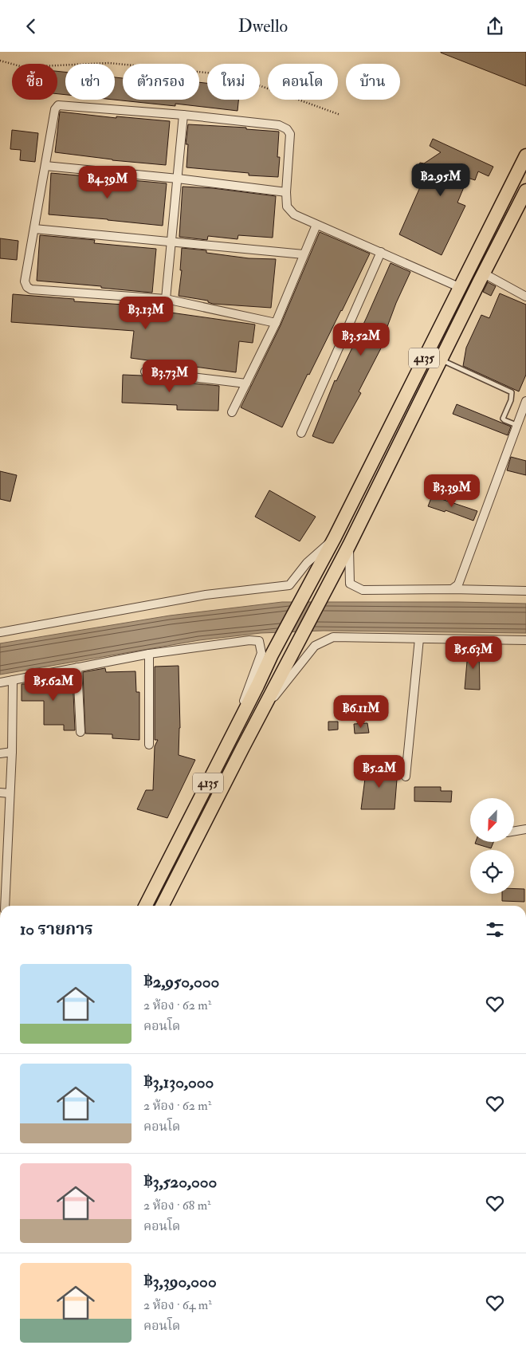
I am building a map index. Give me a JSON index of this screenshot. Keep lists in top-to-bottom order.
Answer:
{
  "streets": {
    "main road": ["4135"]
  },
  "north": "bottom left",
  "page": {
    "header": "Dwello",
    "chip": [
      "ซื้อ",
      "เช่า",
      "ตัวกรอง",
      "ใหม่",
      "คอนโด",
      "บ้าน"
    ],
    "price": [
      "฿2.95M",
      "฿4.39M",
      "฿3.13M",
      "฿3.52M",
      "฿3.73M",
      "฿3.39M",
      "฿5.63M",
      "฿5.62M",
      "฿6.11M",
      "฿5.2M"
    ],
    "heading": "10 รายการ",
    "list": [
      {
        "name": "฿2,950,000",
        "note": "2 ห้อง · 62 m² · คอนโด"
      },
      {
        "name": "฿3,130,000",
        "note": "2 ห้อง · 62 m² · คอนโด"
      },
      {
        "name": "฿3,520,000",
        "note": "2 ห้อง · 68 m² · คอนโด"
      },
      {
        "name": "฿3,390,000",
        "note": "2 ห้อง · 64 m² · คอนโด"
      }
    ]
  }
}
